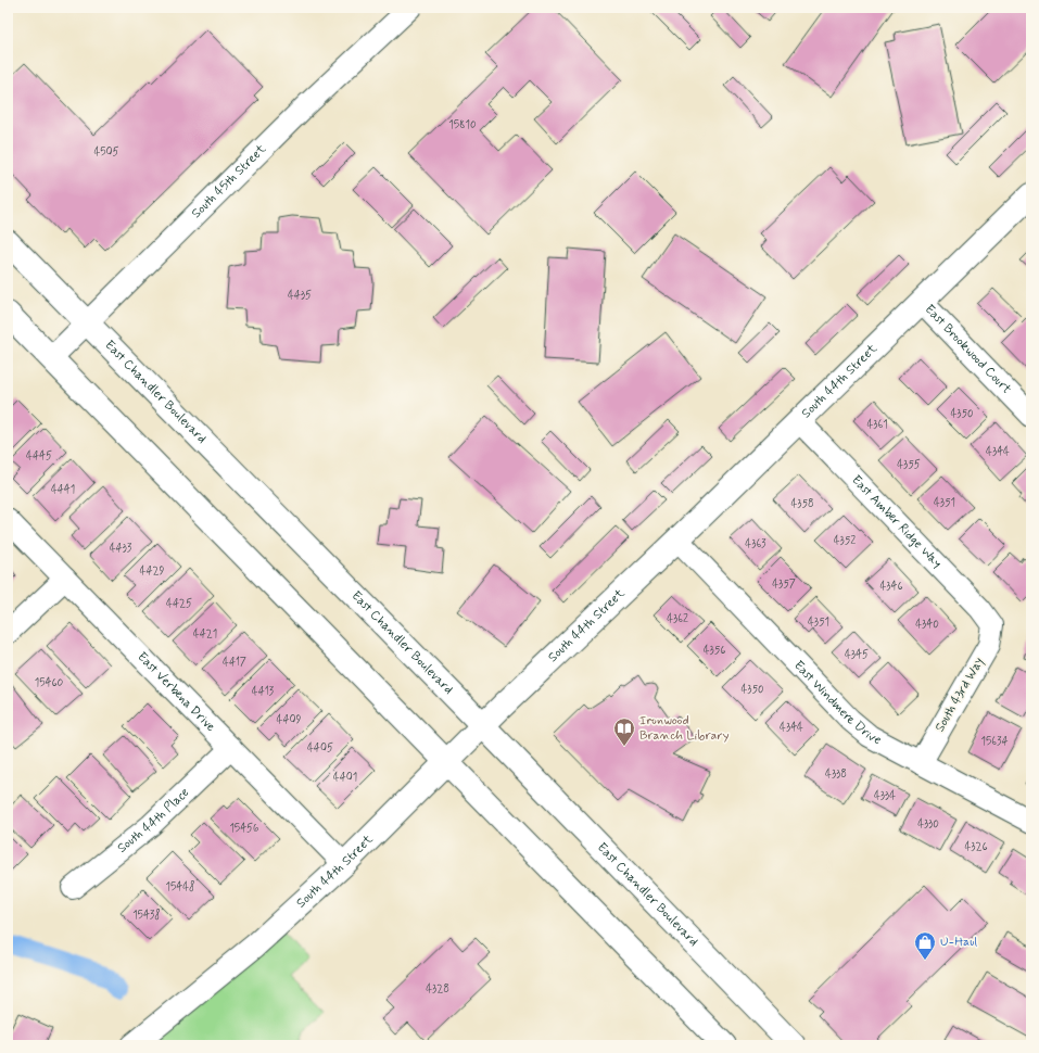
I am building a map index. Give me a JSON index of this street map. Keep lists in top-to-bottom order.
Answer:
{
  "streets": {
    "main road": ["South 44th Street", "East Chandler Boulevard"],
    "street": [
      "South 45th Street",
      "East Brookwood Court",
      "East Amber Ridge Way",
      "East Verbena Drive",
      "South 43rd Way",
      "East Windmere Drive",
      "South 44th Place"
    ]
  },
  "crossings": [
    ["South 45th Street", "East Chandler Boulevard"],
    ["East Brookwood Court", "South 44th Street"],
    ["South 44th Street", "East Chandler Boulevard"],
    ["South 44th Street", "East Amber Ridge Way"],
    ["South 44th Street", "East Verbena Drive"],
    ["South 44th Street", "East Windmere Drive"],
    ["East Amber Ridge Way", "South 43rd Way"],
    ["East Verbena Drive", "South 44th Place"],
    ["South 43rd Way", "East Windmere Drive"]
  ],
  "places": {
    "library": ["Ironwood Branch Library"],
    "shop": ["U-Haul"]
  },
  "house_numbers": [
    "15810",
    "4505",
    "4435",
    "4350",
    "4361",
    "4344",
    "4445",
    "4355",
    "4441",
    "4351",
    "4358",
    "4352",
    "4363",
    "4433",
    "4429",
    "4357",
    "4346",
    "4425",
    "4362",
    "4351",
    "4340",
    "4421",
    "4356",
    "4345",
    "4417",
    "15460",
    "4350",
    "4413",
    "4409",
    "4344",
    "15634",
    "4405",
    "4338",
    "4401",
    "4334",
    "4330",
    "15456",
    "4326",
    "15448",
    "15438",
    "4328"
  ]
}
